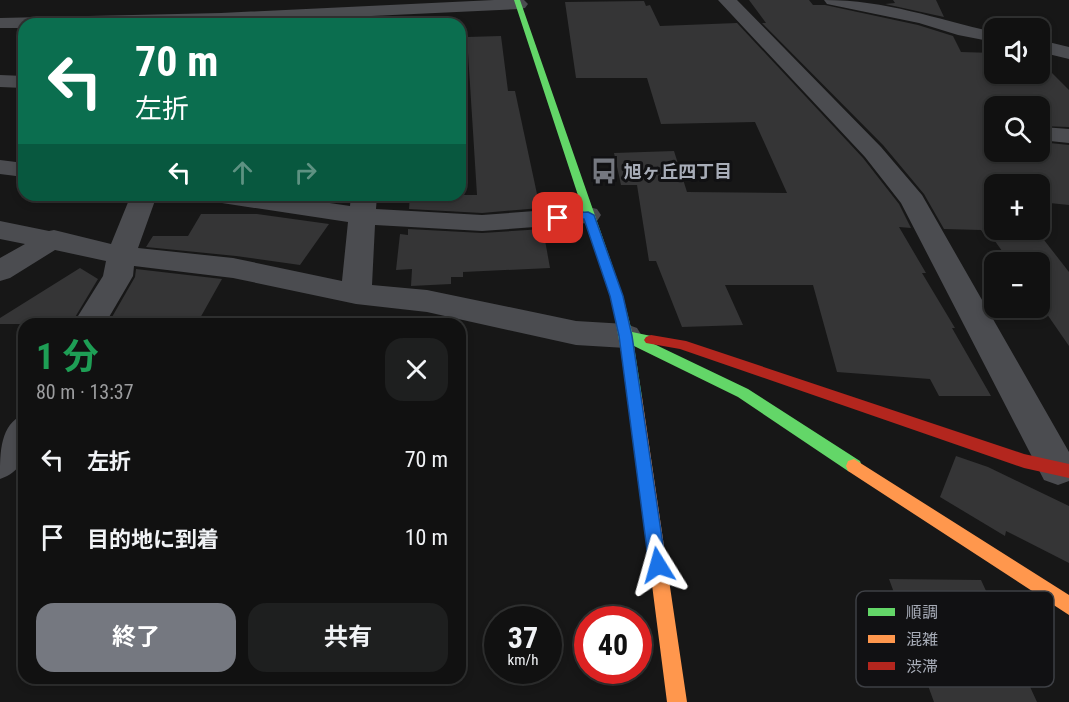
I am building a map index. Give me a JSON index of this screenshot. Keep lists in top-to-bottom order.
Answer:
{
  "places": {
    "bus stop": ["旭ヶ丘四丁目"]
  },
  "legend": ["順調", "混雑", "渋滞"],
  "page": {
    "map_buttons": ["+", "−"],
    "turn": ["70 m", "左折"],
    "heading": ["1 分", "80 m · 13:37"],
    "list": [
      {
        "name": "左折",
        "value": "70 m"
      },
      {
        "name": "目的地に到着",
        "value": "10 m"
      }
    ],
    "buttons": ["終了", "共有"],
    "speed": "37 km/h",
    "limit": "40"
  }
}
